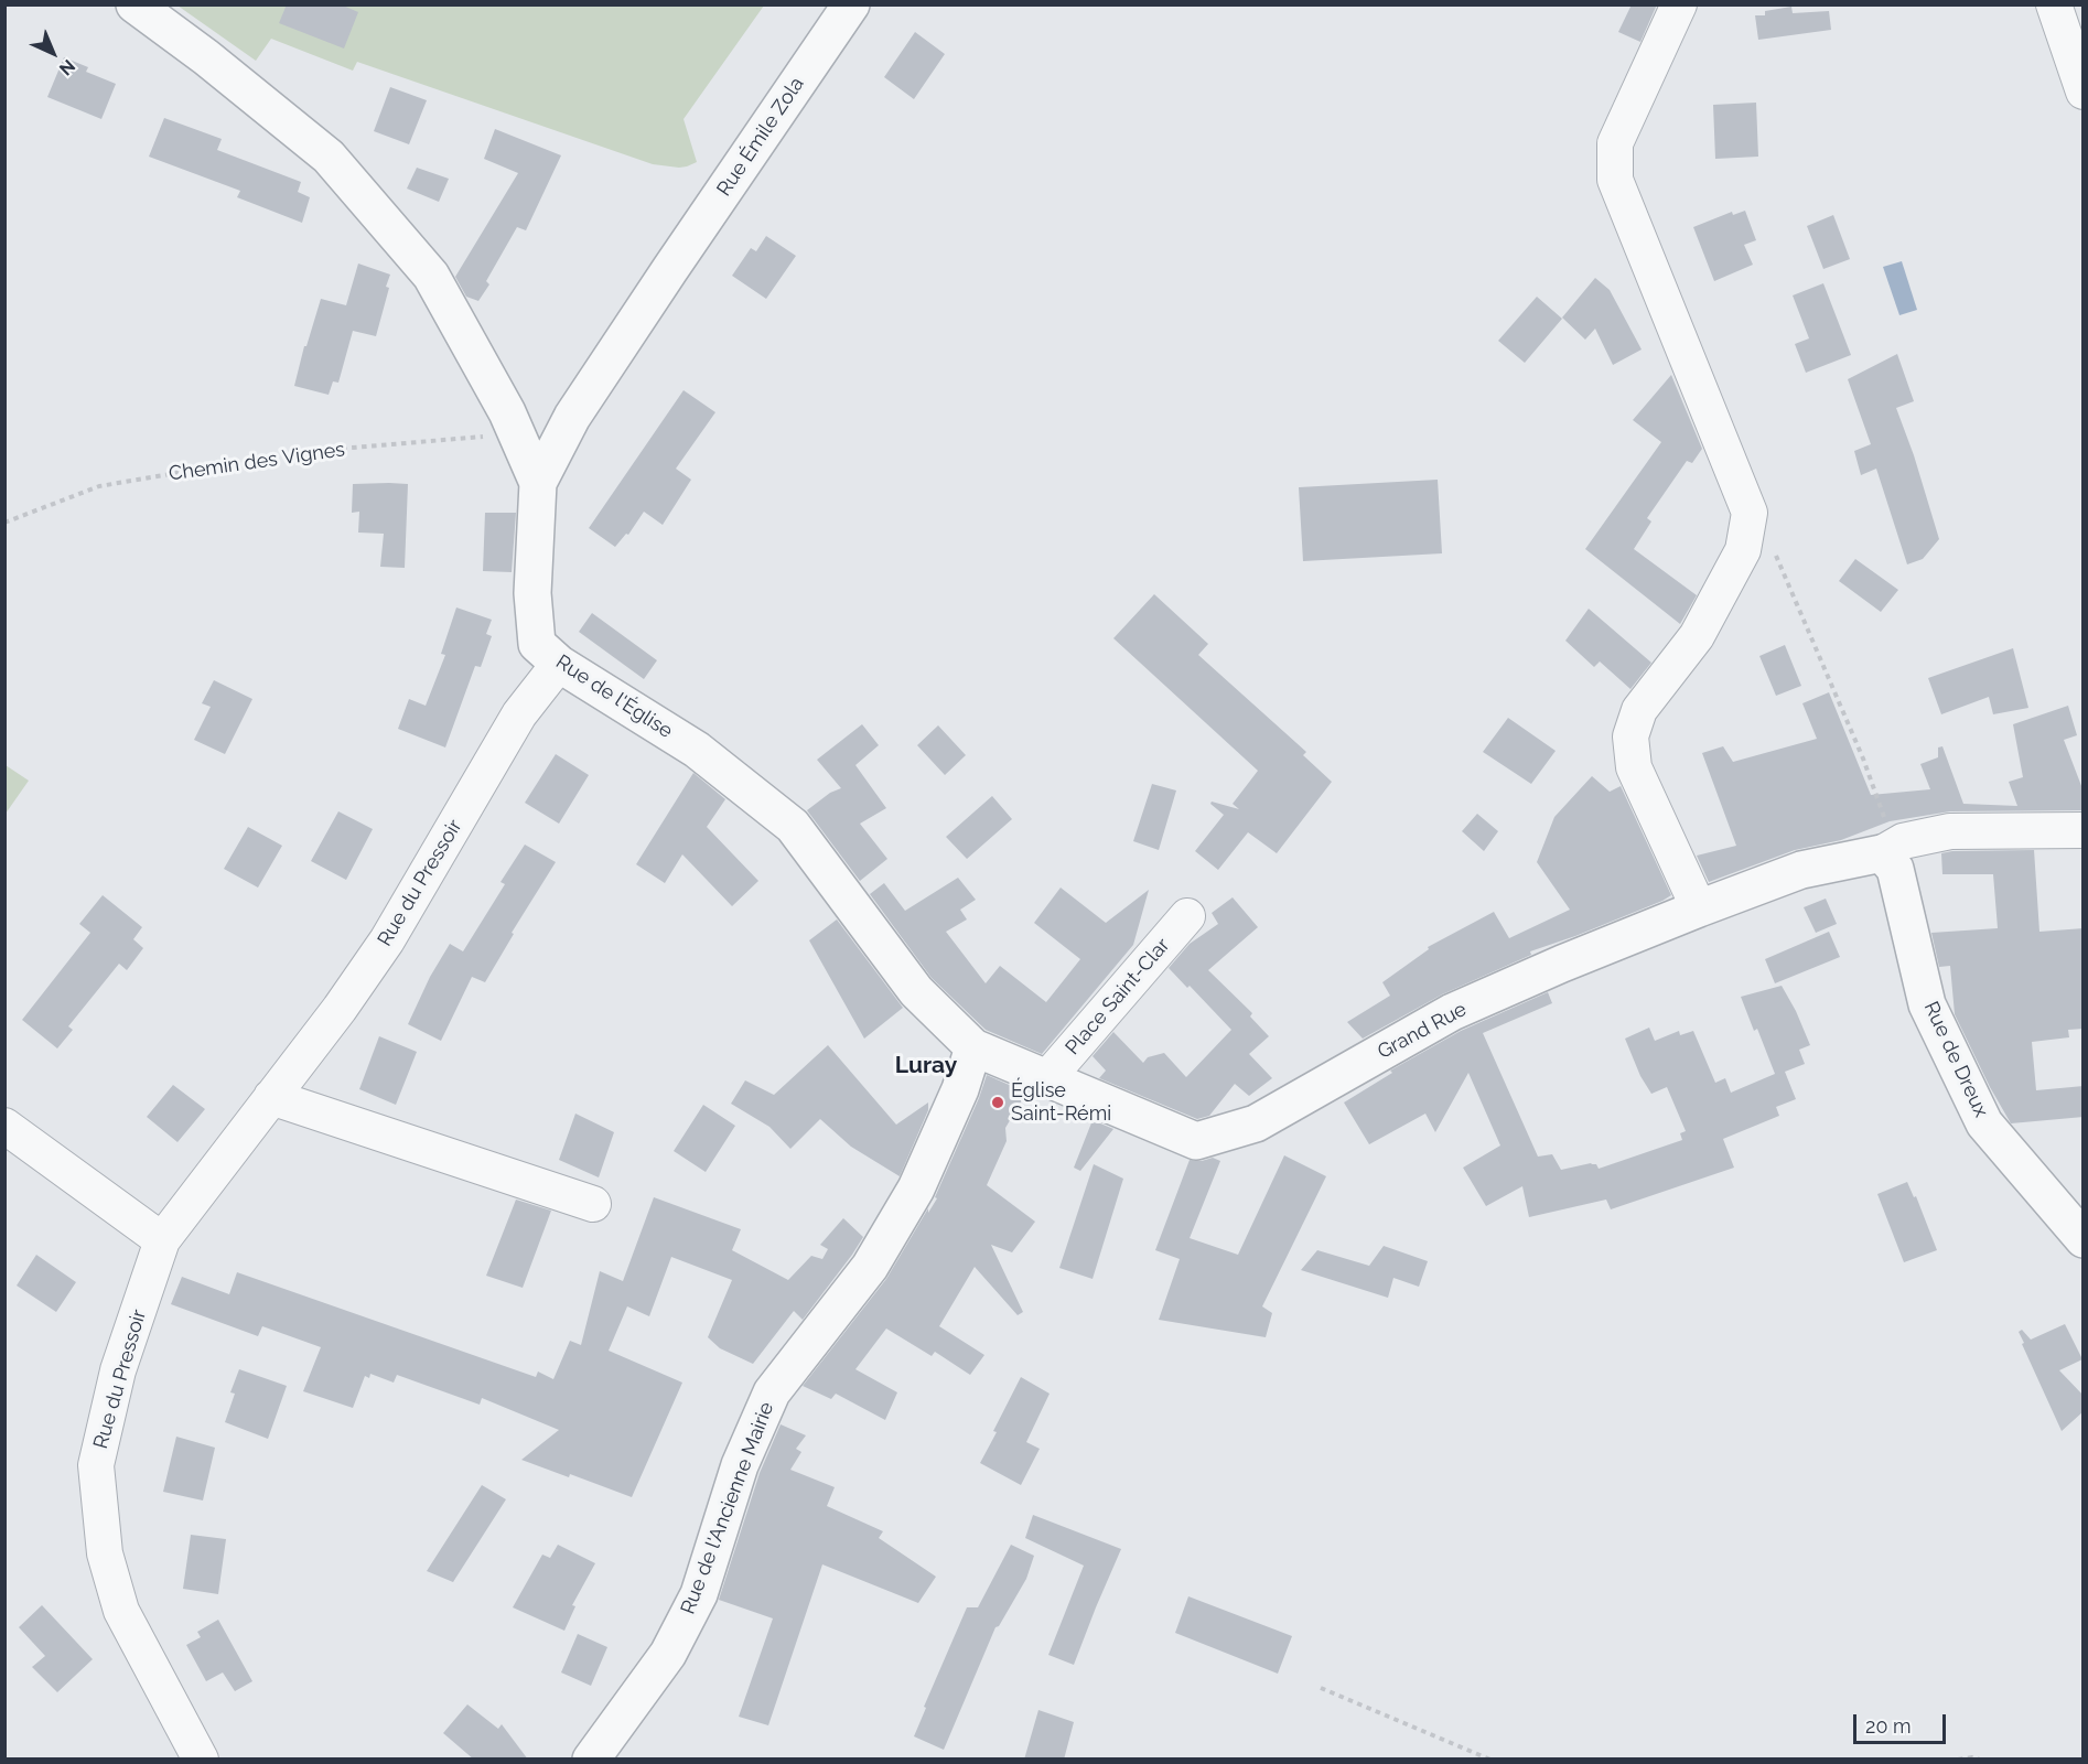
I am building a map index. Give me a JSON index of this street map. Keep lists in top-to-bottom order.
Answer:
{
  "streets": {
    "street": [
      "Rue Émile Zola",
      "Rue de l'Église",
      "Rue du Pressoir",
      "Place Saint-Clar",
      "Grand Rue",
      "Rue de Dreux",
      "Rue de l'Ancienne Mairie"
    ],
    "path": ["Chemin des Vignes"]
  },
  "crossings": [
    ["Rue Émile Zola", "Rue de l'Église"],
    ["Rue de l'Église", "Rue du Pressoir"],
    ["Rue de l'Église", "Grand Rue"],
    ["Rue de l'Église", "Rue de l'Ancienne Mairie"],
    ["Place Saint-Clar", "Grand Rue"],
    ["Grand Rue", "Rue de Dreux"],
    ["Grand Rue", "Rue de l'Ancienne Mairie"]
  ],
  "districts": ["Luray"],
  "places": ["Église Saint-Rémi"],
  "scale_bar": "20 m",
  "north": "bottom right"
}
